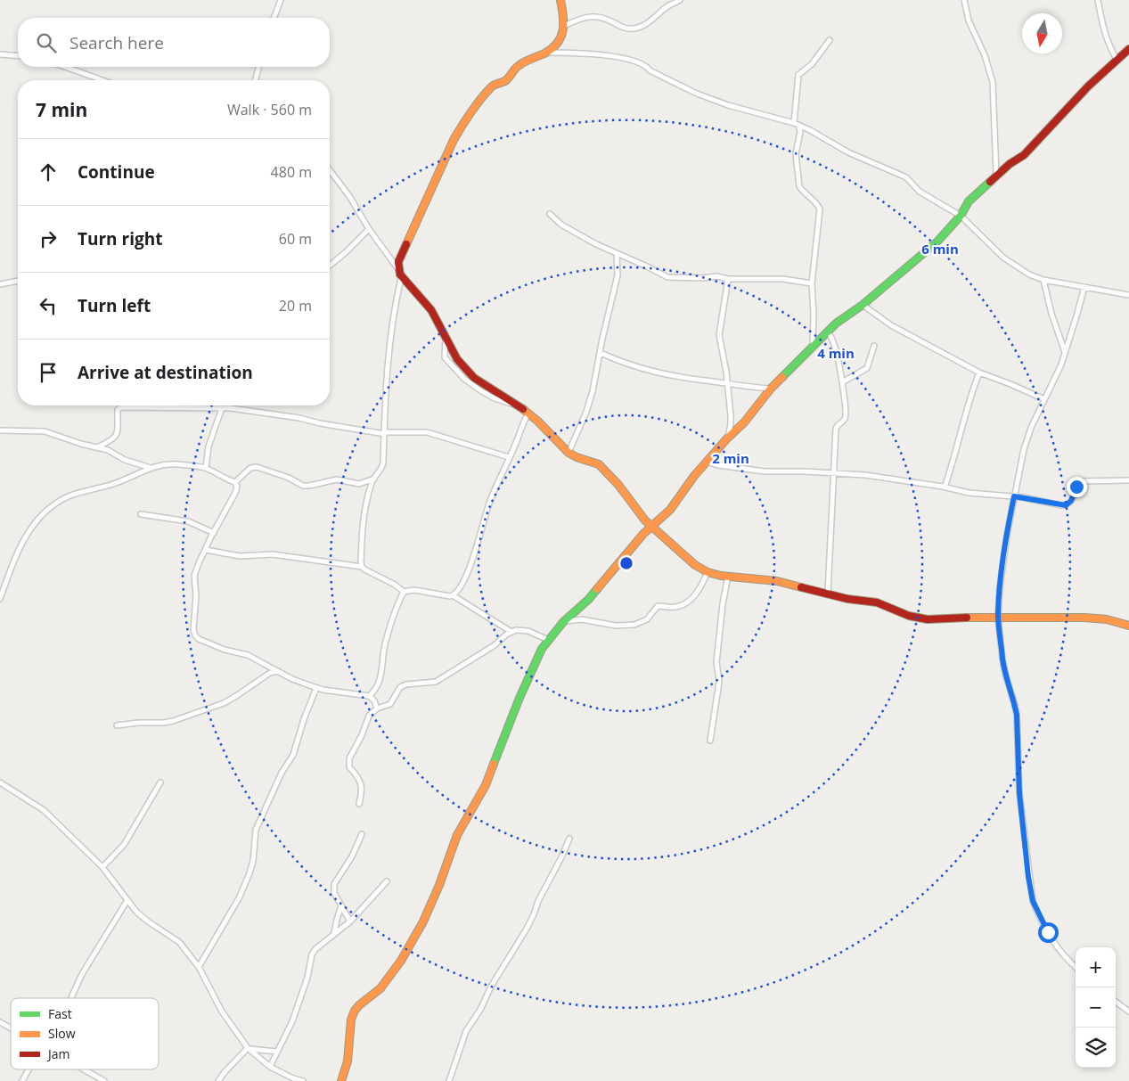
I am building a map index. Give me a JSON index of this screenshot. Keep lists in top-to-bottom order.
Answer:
{
  "legend": ["Fast", "Slow", "Jam"],
  "north": "bottom",
  "page": {
    "search": "Search here",
    "heading": ["7 min", "Walk · 560 m"],
    "list": [
      ["Continue", "480 m"],
      ["Turn right", "60 m"],
      ["Turn left", "20 m"],
      "Arrive at destination"
    ],
    "map_buttons": ["+", "−"]
  },
  "rings": ["6 min", "4 min", "2 min"]
}
